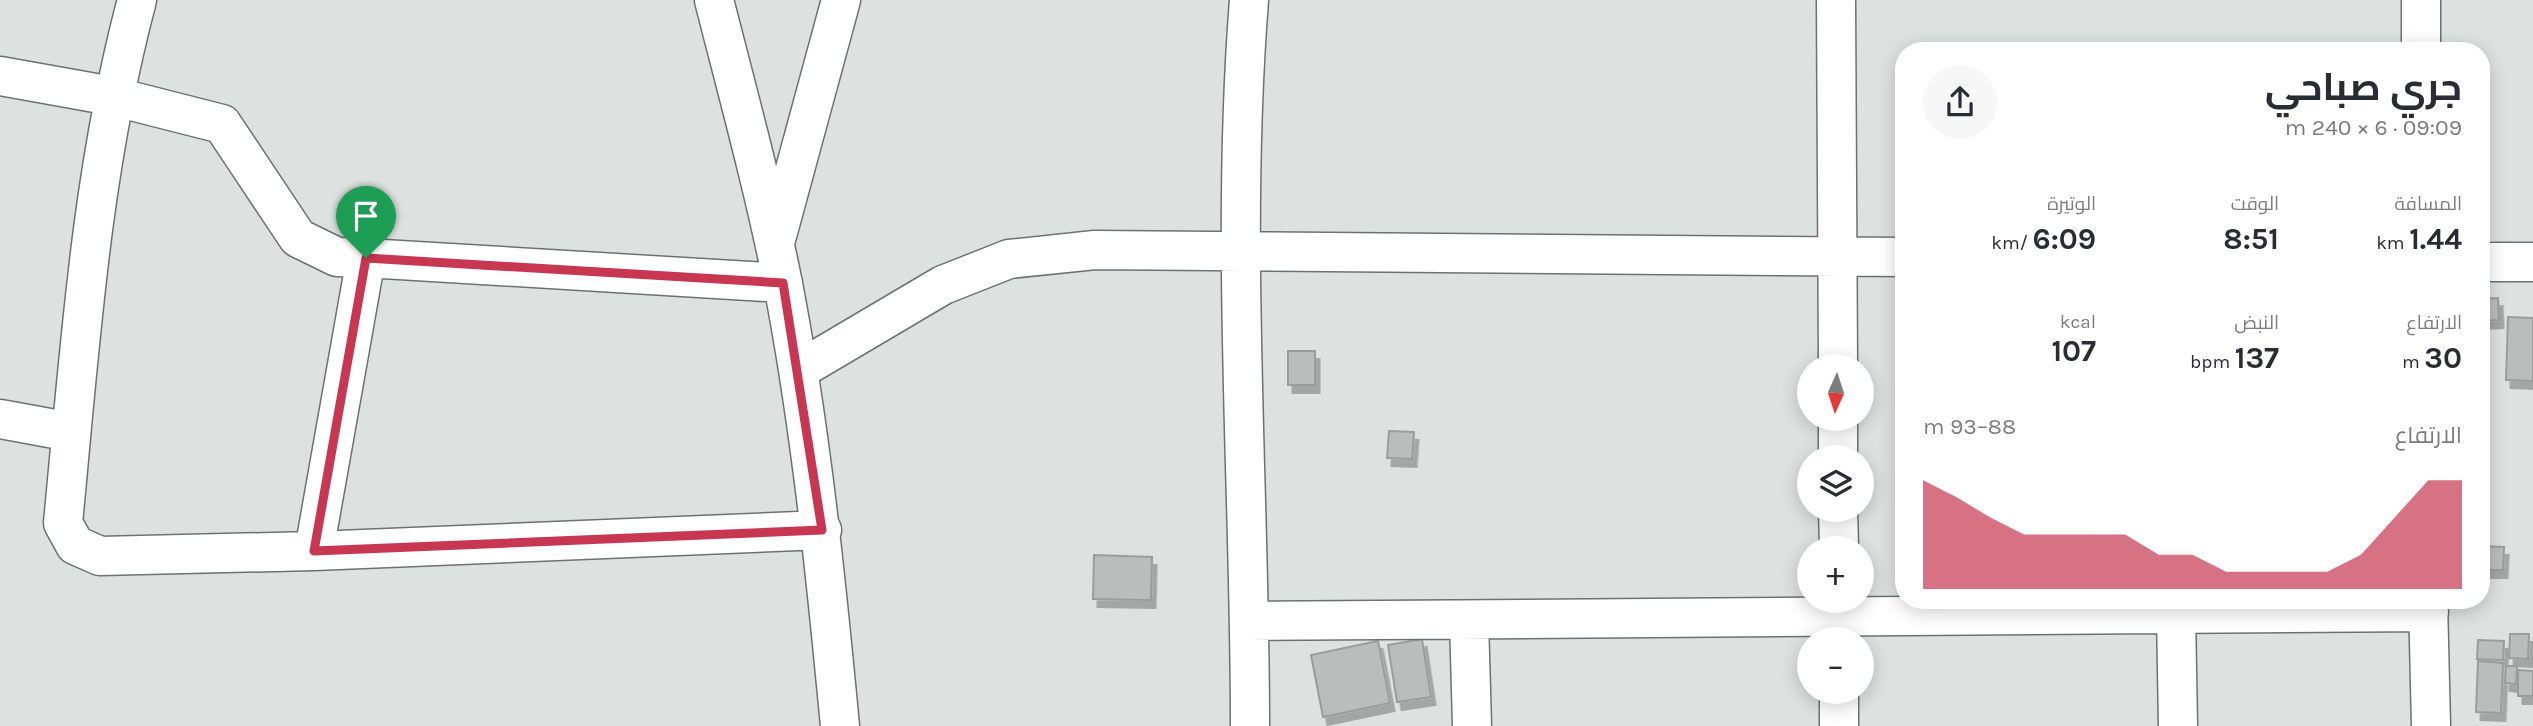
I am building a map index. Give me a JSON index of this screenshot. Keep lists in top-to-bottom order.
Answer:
{
  "north": "bottom",
  "page": {
    "heading": ["جري صباحي", "09:09 · 6 × 240 m"],
    "stats": [
      ["المسافة", "1.44 km"],
      ["الوقت", "8:51"],
      ["الوتيرة", "6:09 /km"],
      ["الارتفاع", "30 m"],
      ["النبض", "137 bpm"],
      ["kcal", "107"]
    ],
    "map_buttons": ["+", "−"],
    "chart": ["الارتفاع", "88–93 m"]
  }
}
